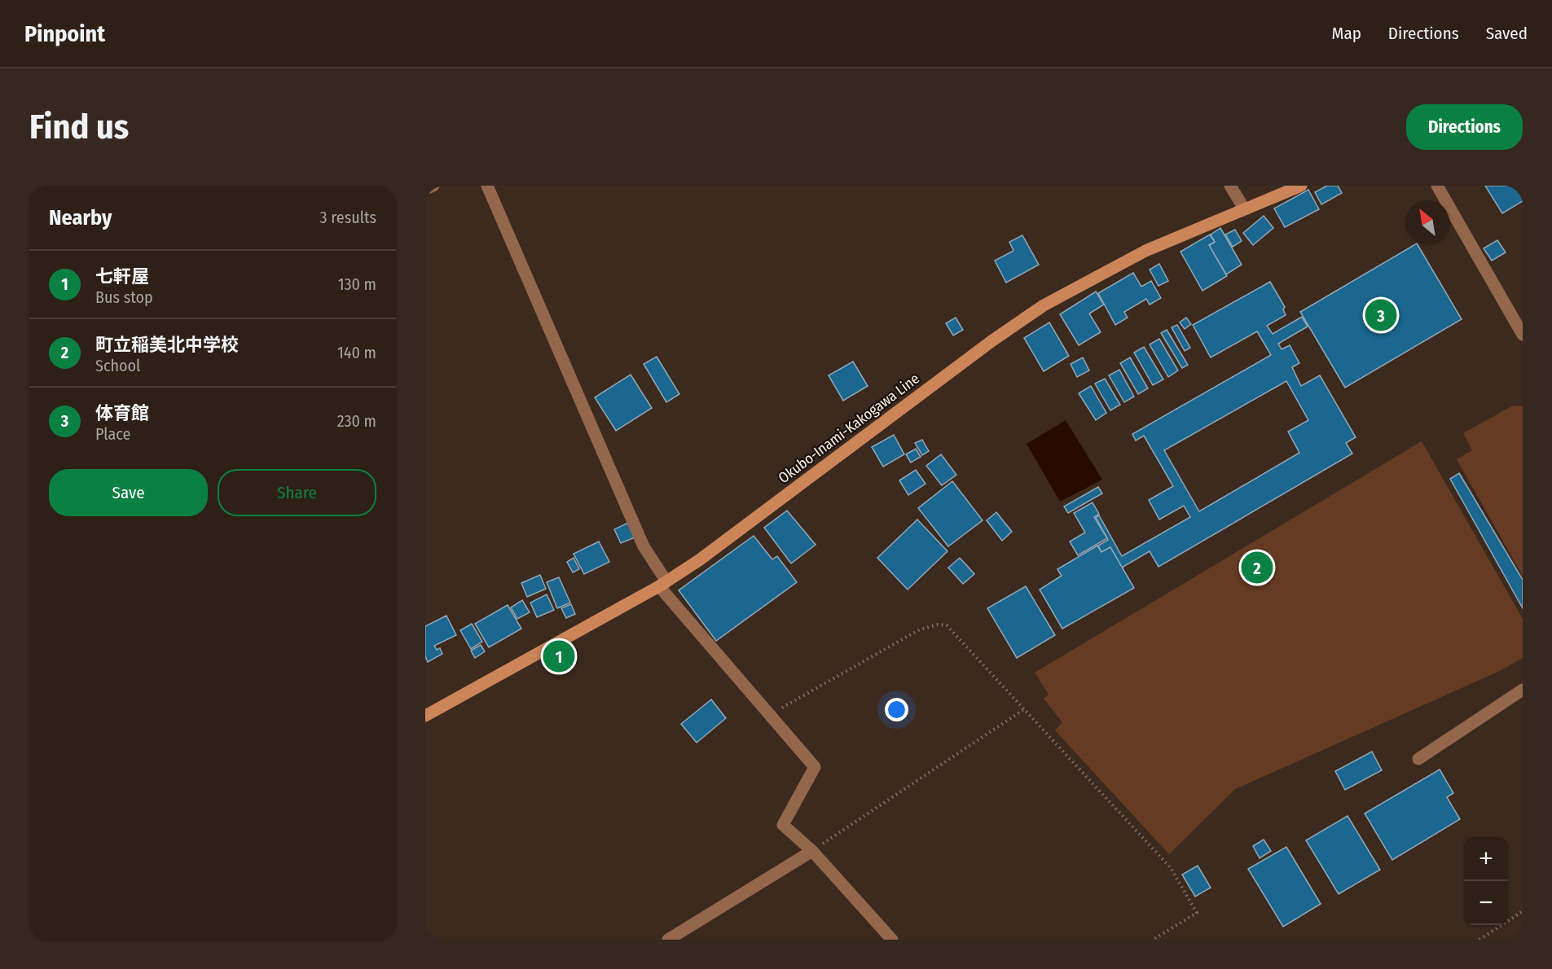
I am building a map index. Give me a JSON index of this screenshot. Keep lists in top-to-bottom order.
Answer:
{
  "streets": {
    "main road": ["Okubo-Inami-Kakogawa Line"]
  },
  "north": "top left",
  "page": {
    "header": "Pinpoint",
    "nav": ["Map", "Directions", "Saved"],
    "buttons": [
      "Directions",
      ["Save", "Share"]
    ],
    "title": "Find us",
    "heading": ["Nearby", "3 results"],
    "list": [
      {
        "mark": "1",
        "name": "七軒屋",
        "note": "Bus stop",
        "value": "130 m"
      },
      {
        "mark": "2",
        "name": "町立稲美北中学校",
        "note": "School",
        "value": "140 m"
      },
      {
        "mark": "3",
        "name": "体育館",
        "note": "Place",
        "value": "230 m"
      }
    ],
    "pins": ["3", "2", "1"],
    "map_buttons": ["+", "−"]
  }
}
